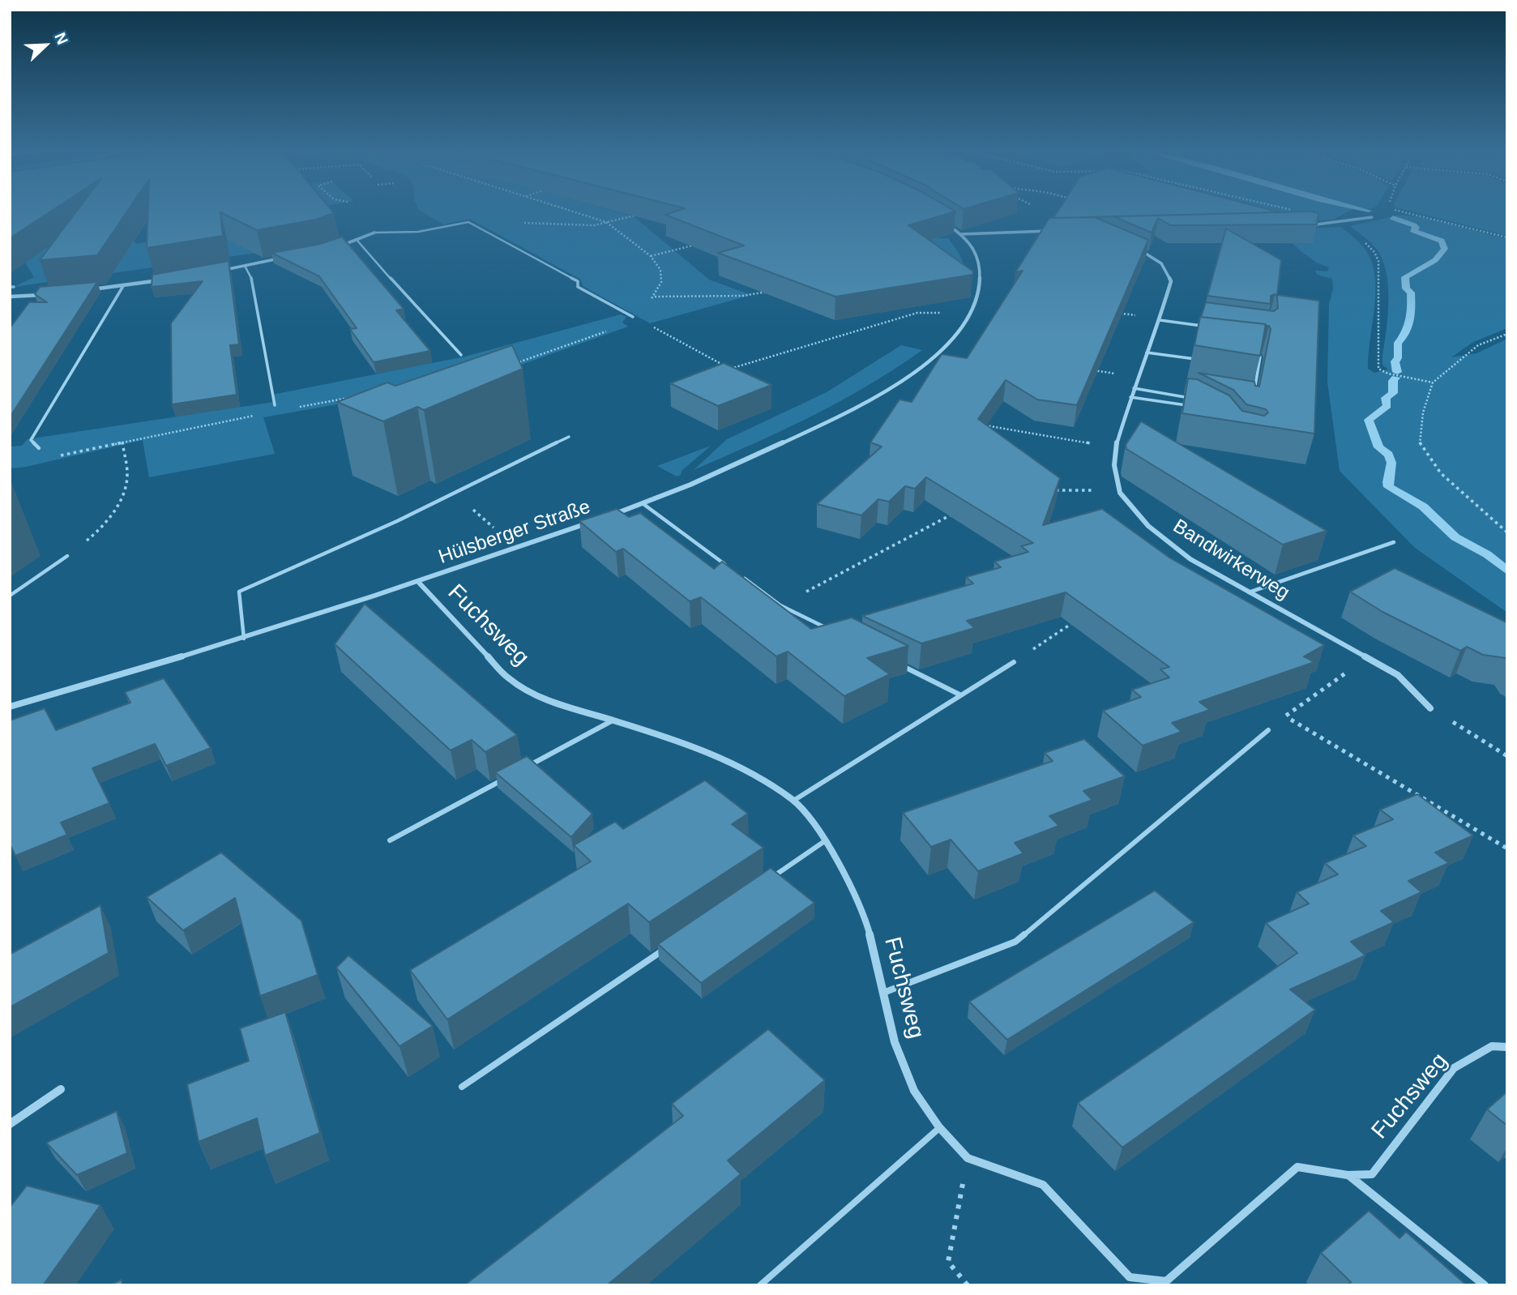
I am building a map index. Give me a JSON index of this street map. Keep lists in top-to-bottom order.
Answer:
{
  "streets": {
    "street": ["Hülsberger Straße", "Bandwirkerweg", "Fuchsweg"]
  },
  "crossings": [
    ["Hülsberger Straße", "Fuchsweg"]
  ],
  "north": "top right"
}
